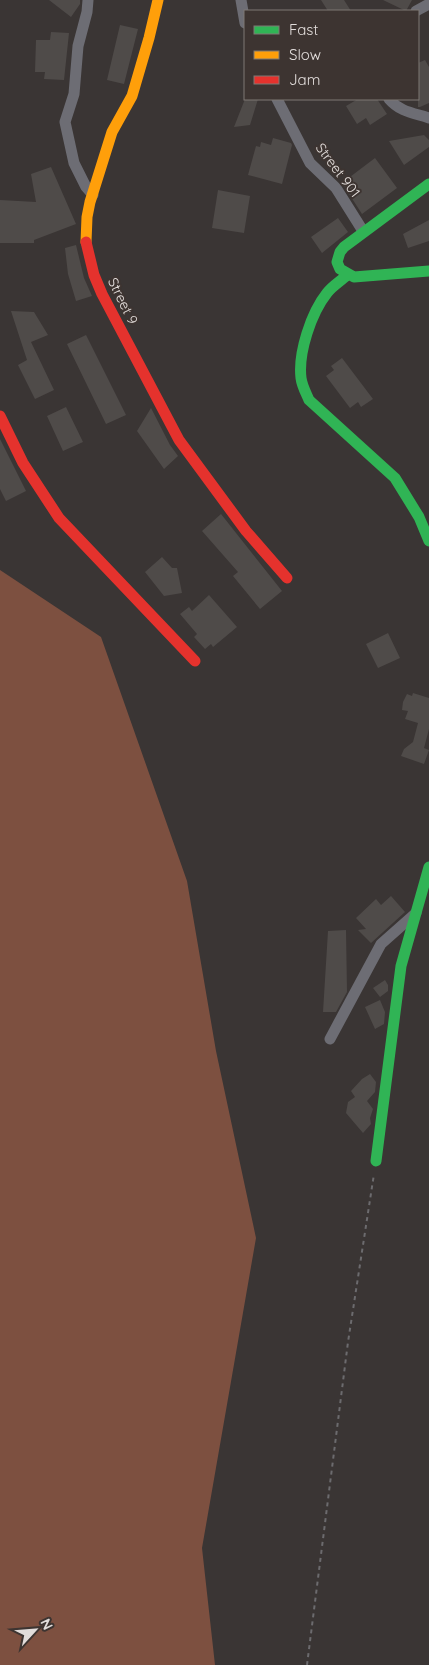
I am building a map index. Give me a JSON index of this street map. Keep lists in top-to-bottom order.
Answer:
{
  "streets": {
    "street": ["Street 901", "Street 9"]
  },
  "legend": ["Fast", "Slow", "Jam"],
  "north": "top right"
}
